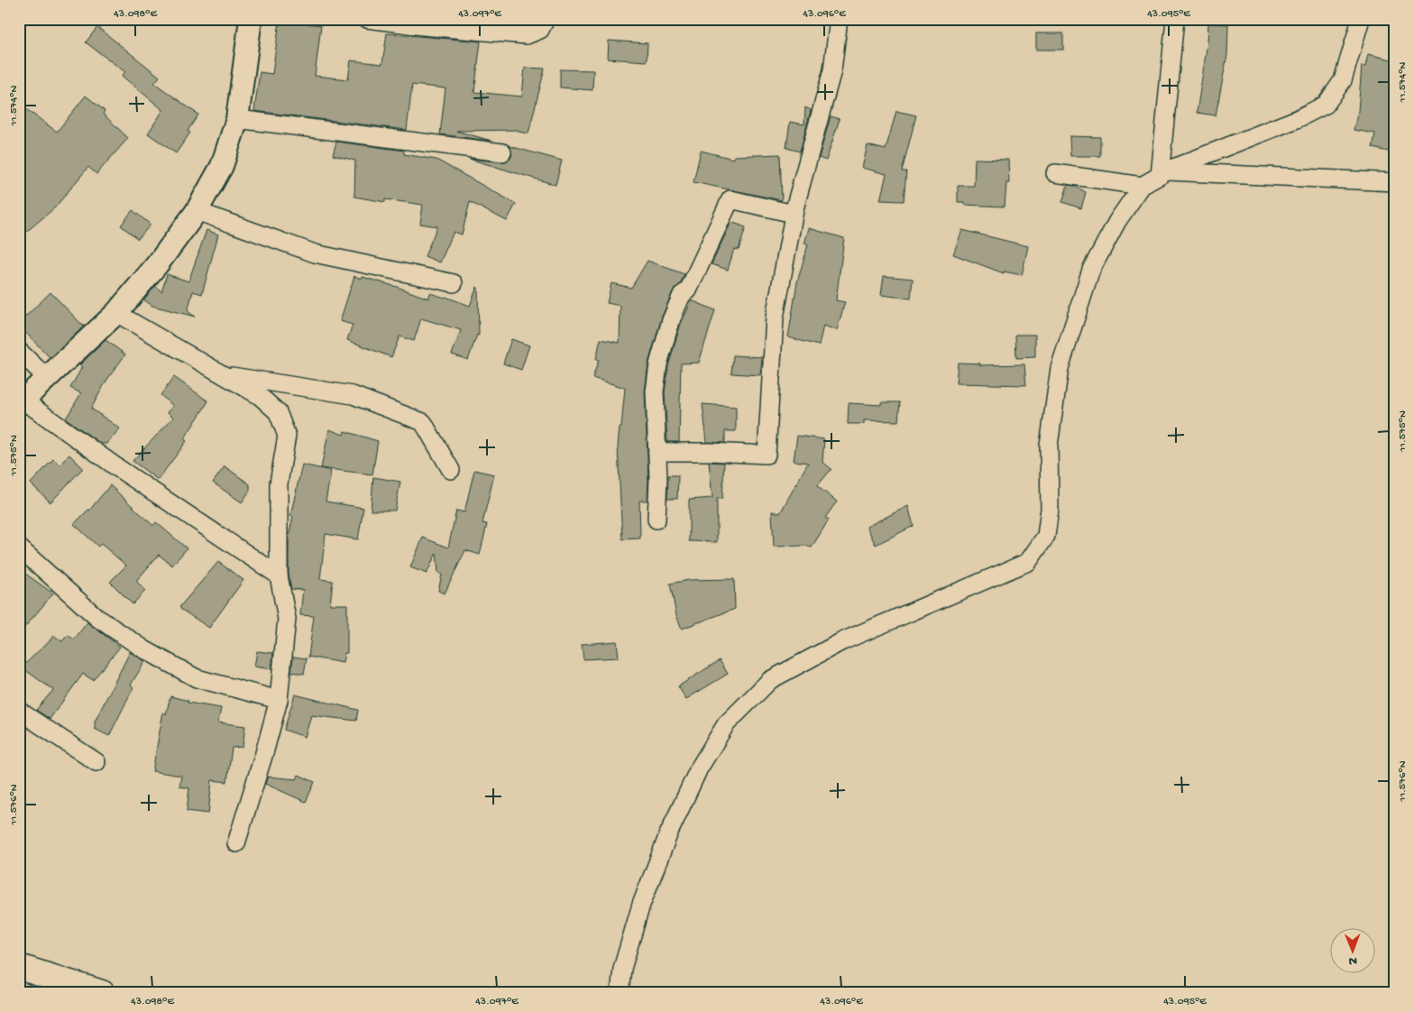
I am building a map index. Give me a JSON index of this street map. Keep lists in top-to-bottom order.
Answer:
{
  "north": "bottom",
  "coordinates": [
    "43.098°E",
    "43.097°E",
    "43.096°E",
    "43.095°E",
    "11.574°N",
    "11.575°N",
    "11.576°N"
  ]
}
